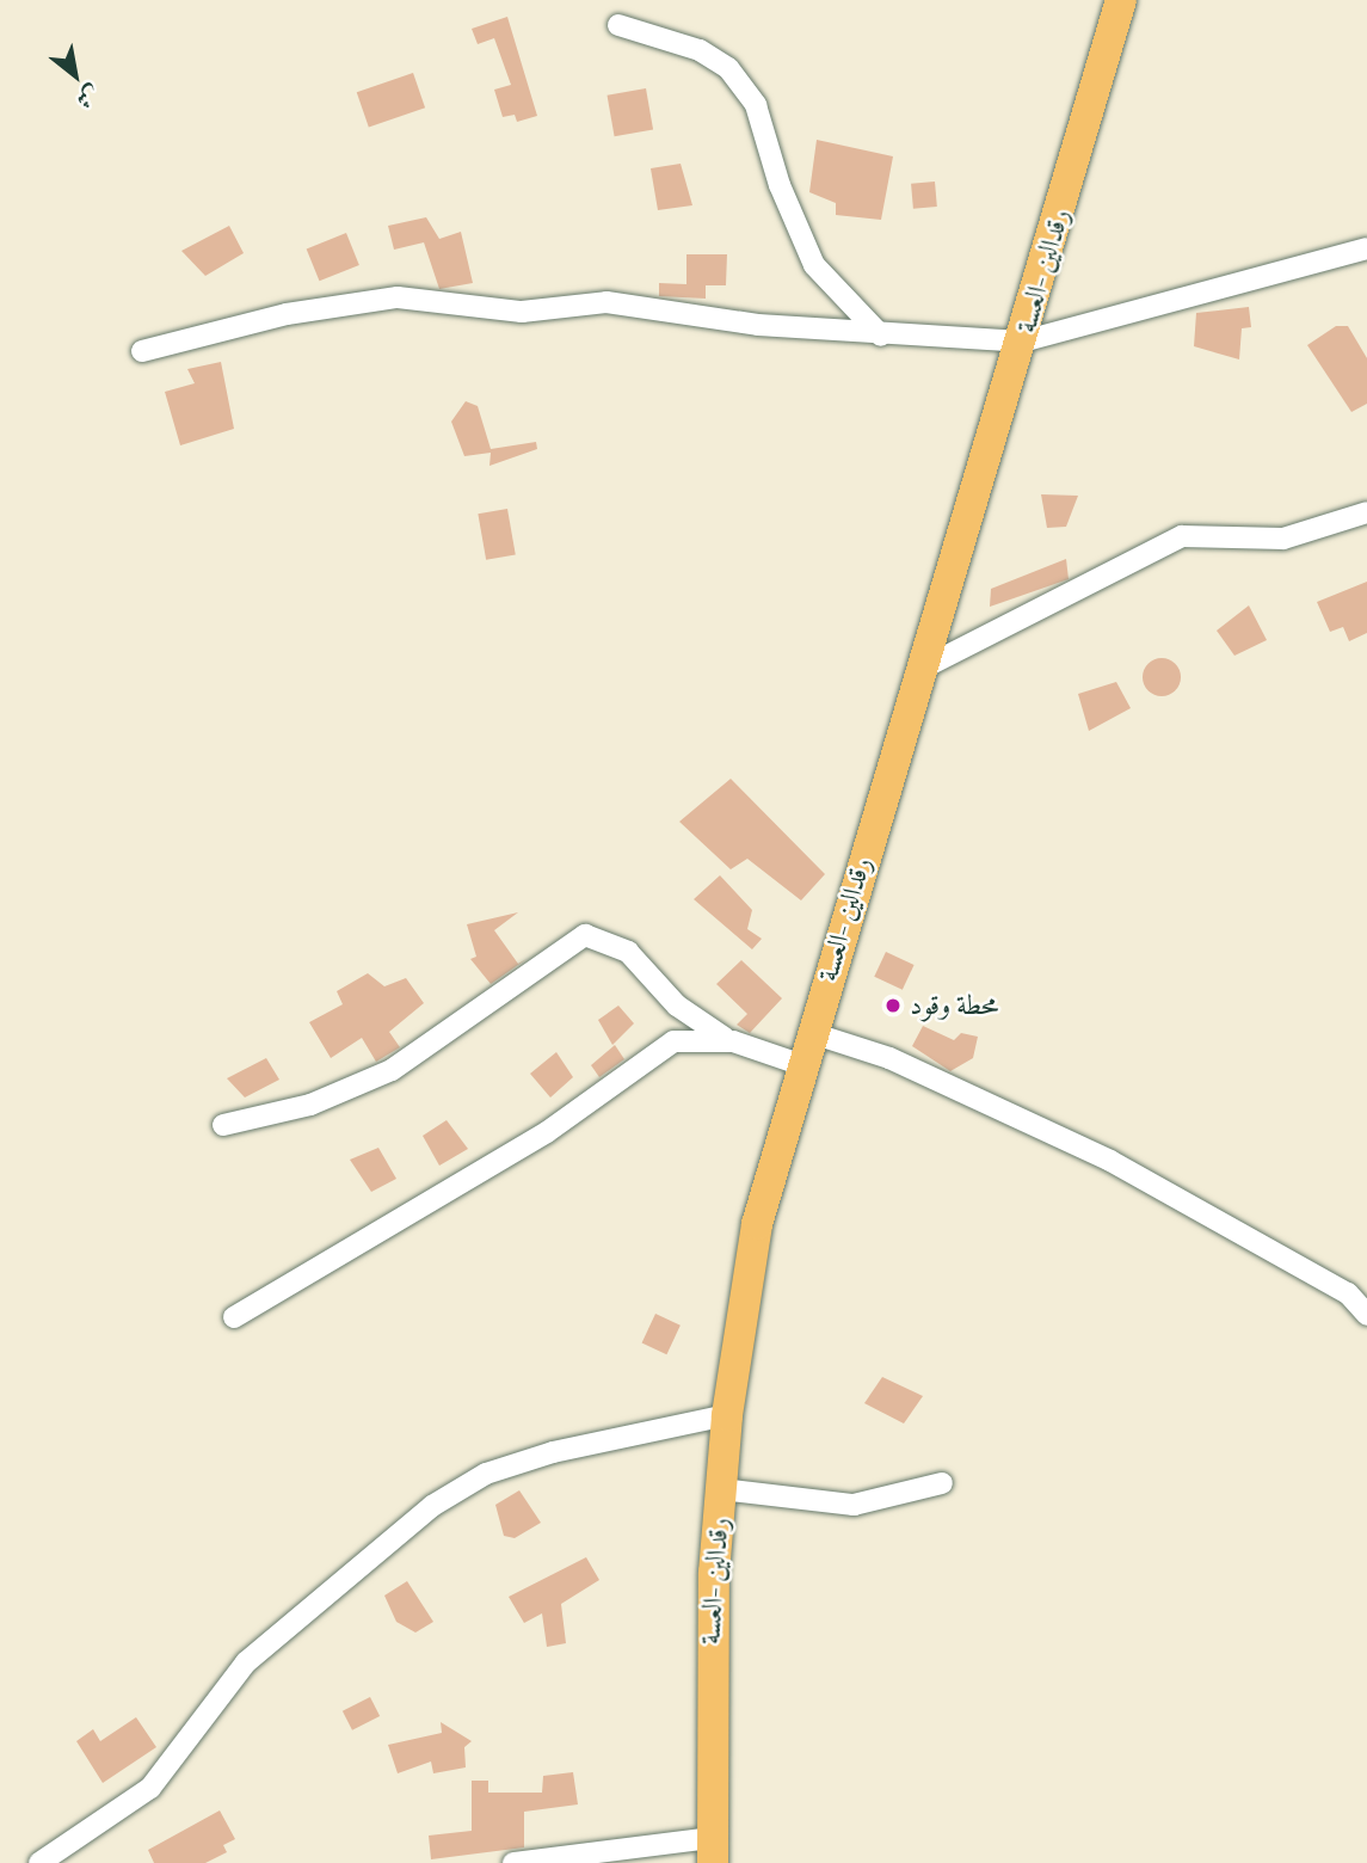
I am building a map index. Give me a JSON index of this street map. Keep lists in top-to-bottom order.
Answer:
{
  "streets": {
    "main road": ["رقدالين -العسة"]
  },
  "places": ["محطة وقود"],
  "north": "bottom right"
}
